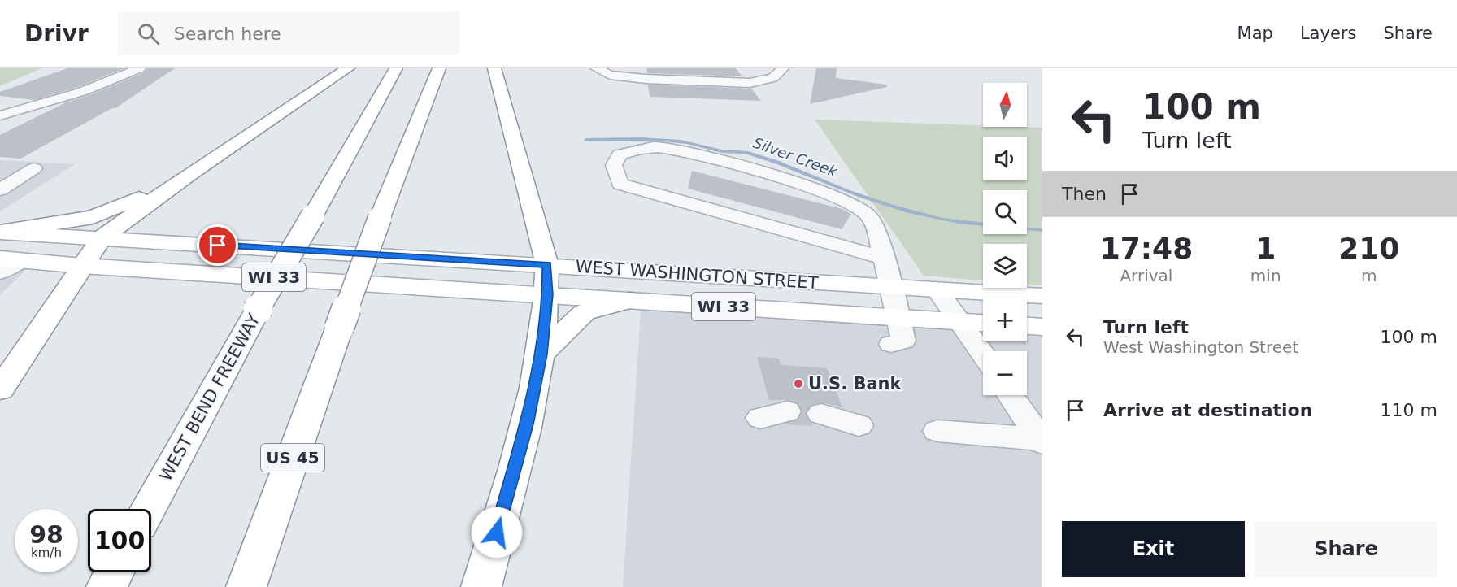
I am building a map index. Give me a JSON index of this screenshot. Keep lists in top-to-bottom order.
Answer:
{
  "streets": {
    "main road": [
      "WEST WASHINGTON STREET",
      "WI 33",
      "WEST BEND FREEWAY",
      "US 45"
    ]
  },
  "water": ["Silver Creek"],
  "places": ["U.S. Bank"],
  "north": "top",
  "page": {
    "header": "Drivr",
    "search": "Search here",
    "nav": ["Map", "Layers", "Share"],
    "turn": ["100 m", "Turn left"],
    "map_buttons": ["+", "−"],
    "then": "Then",
    "eta": [
      "17:48",
      "Arrival",
      "1",
      "min",
      "210",
      "m"
    ],
    "list": [
      {
        "name": "Turn left",
        "note": "West Washington Street",
        "value": "100 m"
      },
      {
        "name": "Arrive at destination",
        "value": "110 m"
      }
    ],
    "speed": "98 km/h",
    "limit": "100",
    "buttons": ["Exit", "Share"]
  }
}
